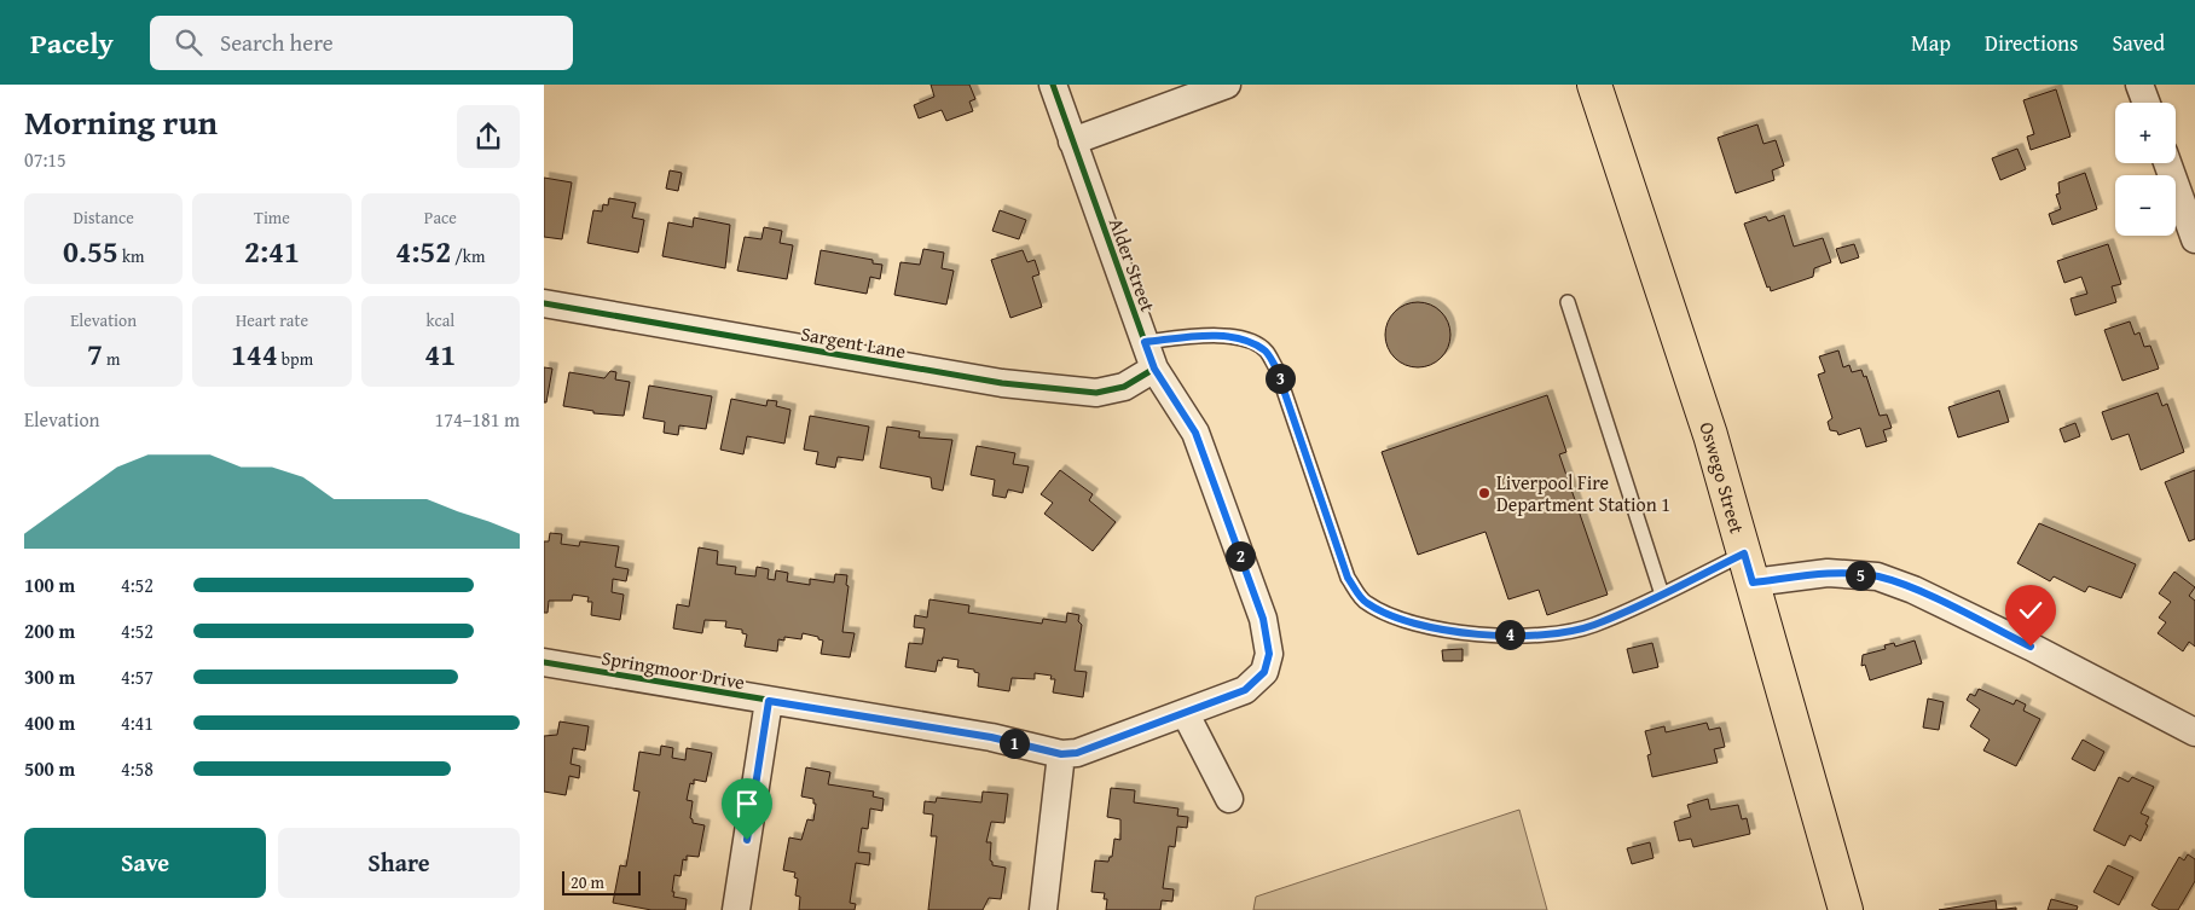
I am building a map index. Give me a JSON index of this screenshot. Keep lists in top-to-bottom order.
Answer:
{
  "streets": {
    "main road": ["Oswego Street"],
    "street": ["Alder Street", "Sargent Lane", "Springmoor Drive"]
  },
  "crossings": [
    ["Alder Street", "Sargent Lane"],
    ["Alder Street", "Springmoor Drive"]
  ],
  "places": ["Liverpool Fire Department Station 1"],
  "scale_bar": "20 m",
  "page": {
    "header": "Pacely",
    "search": "Search here",
    "nav": ["Map", "Directions", "Saved"],
    "heading": ["Morning run", "07:15"],
    "map_buttons": ["+", "−"],
    "stats": [
      ["Distance", "0.55 km"],
      ["Time", "2:41"],
      ["Pace", "4:52 /km"],
      ["Elevation", "7 m"],
      ["Heart rate", "144 bpm"],
      ["kcal", "41"]
    ],
    "pins": [
      "3",
      "2",
      "5",
      "4",
      "1"
    ],
    "chart": ["Elevation", "174–181 m"],
    "list": [
      {
        "name": "100 m",
        "note": "4:52"
      },
      {
        "name": "200 m",
        "note": "4:52"
      },
      {
        "name": "300 m",
        "note": "4:57"
      },
      {
        "name": "400 m",
        "note": "4:41"
      },
      {
        "name": "500 m",
        "note": "4:58"
      }
    ],
    "buttons": ["Save", "Share"],
    "scale": "20 m"
  }
}
